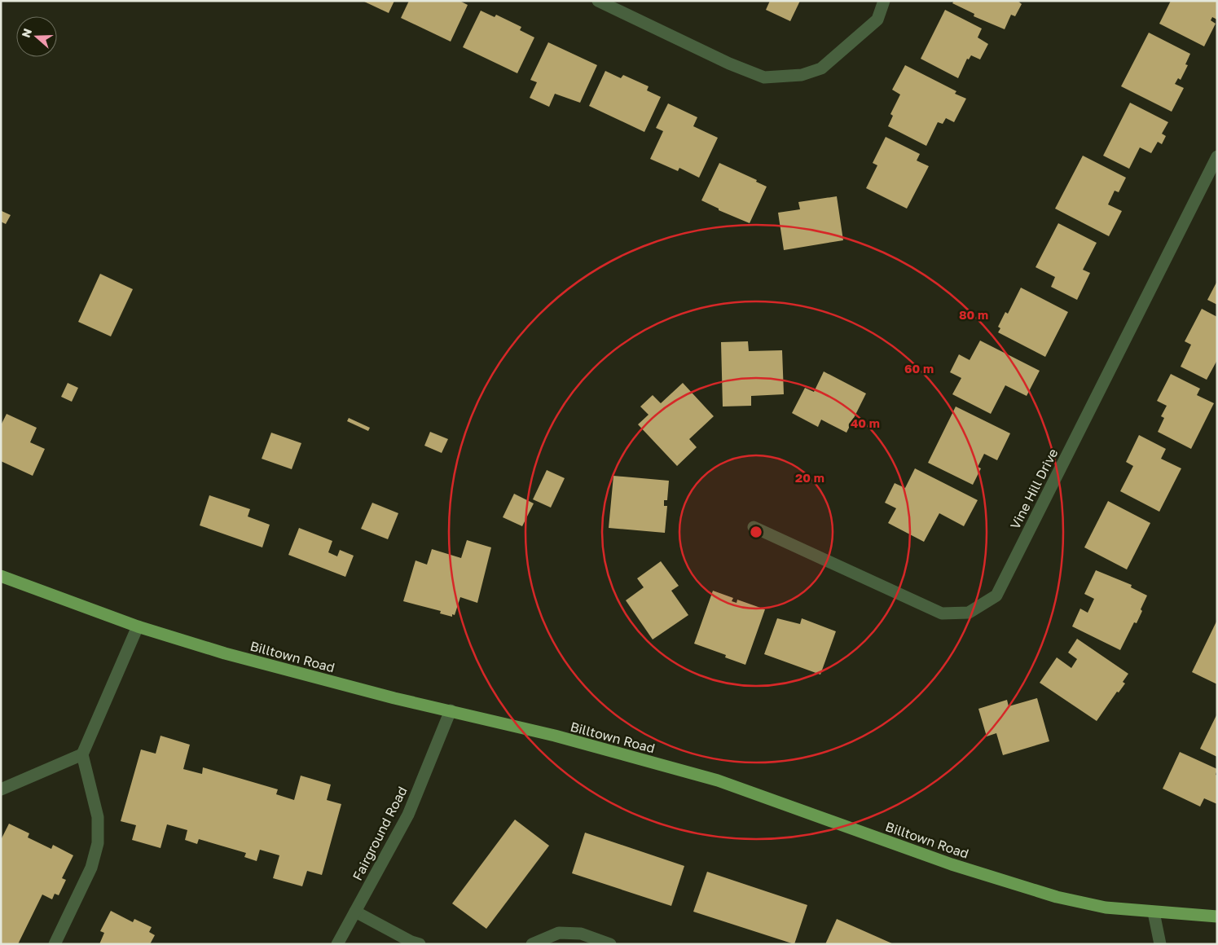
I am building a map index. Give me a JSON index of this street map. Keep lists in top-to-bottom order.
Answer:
{
  "streets": {
    "main road": ["Billtown Road"],
    "street": ["Vine Hill Drive", "Fairground Road"]
  },
  "crossings": [
    ["Billtown Road", "Fairground Road"]
  ],
  "north": "left",
  "rings": [
    "80 m",
    "60 m",
    "40 m",
    "20 m"
  ]
}
